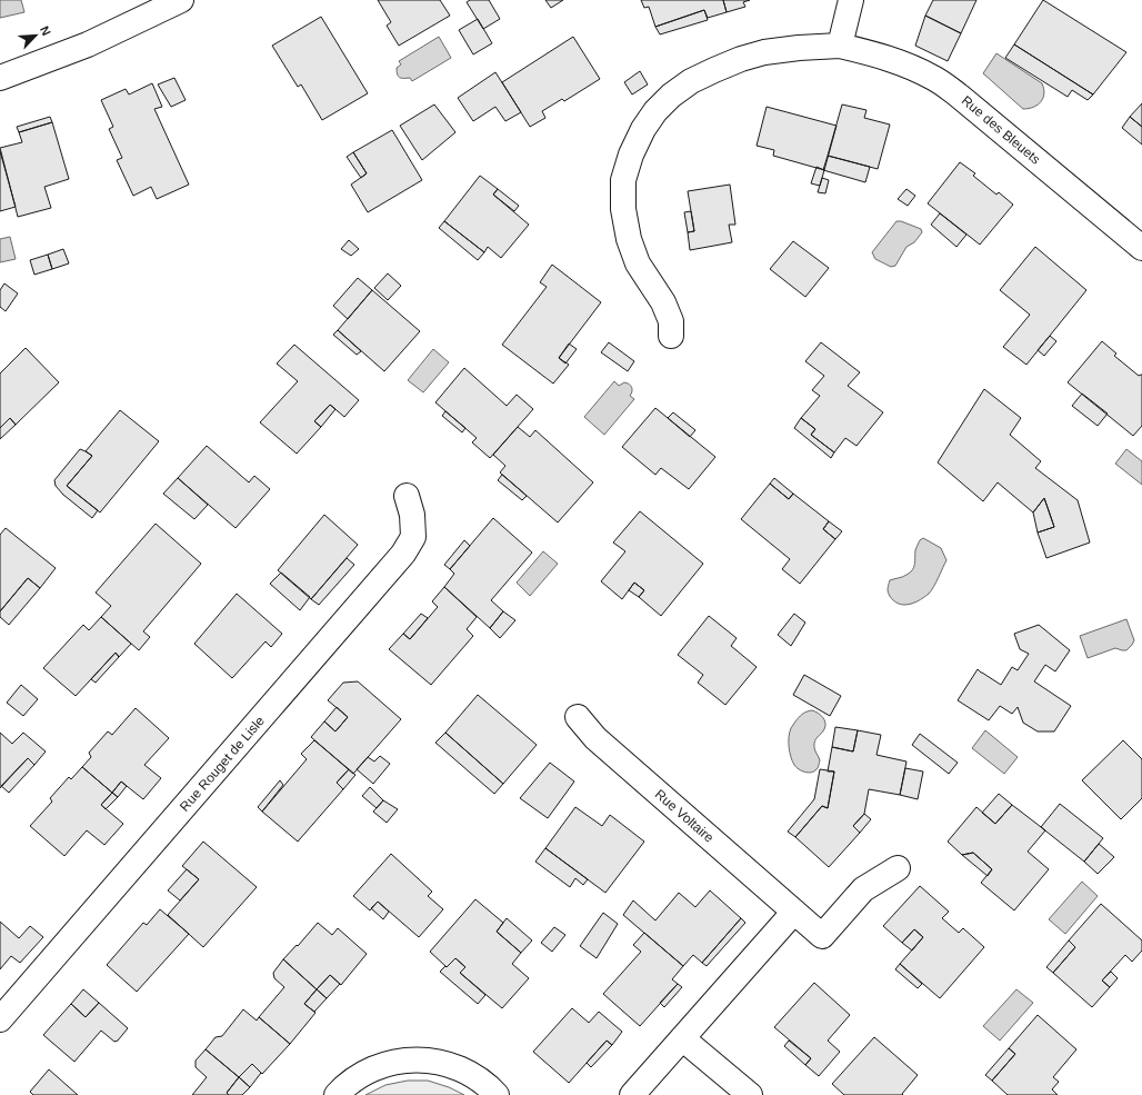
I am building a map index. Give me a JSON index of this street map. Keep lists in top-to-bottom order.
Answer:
{
  "streets": {
    "street": ["Rue des Bleuets", "Rue Rouget de Lisle", "Rue Voltaire"]
  },
  "north": "top right"
}
